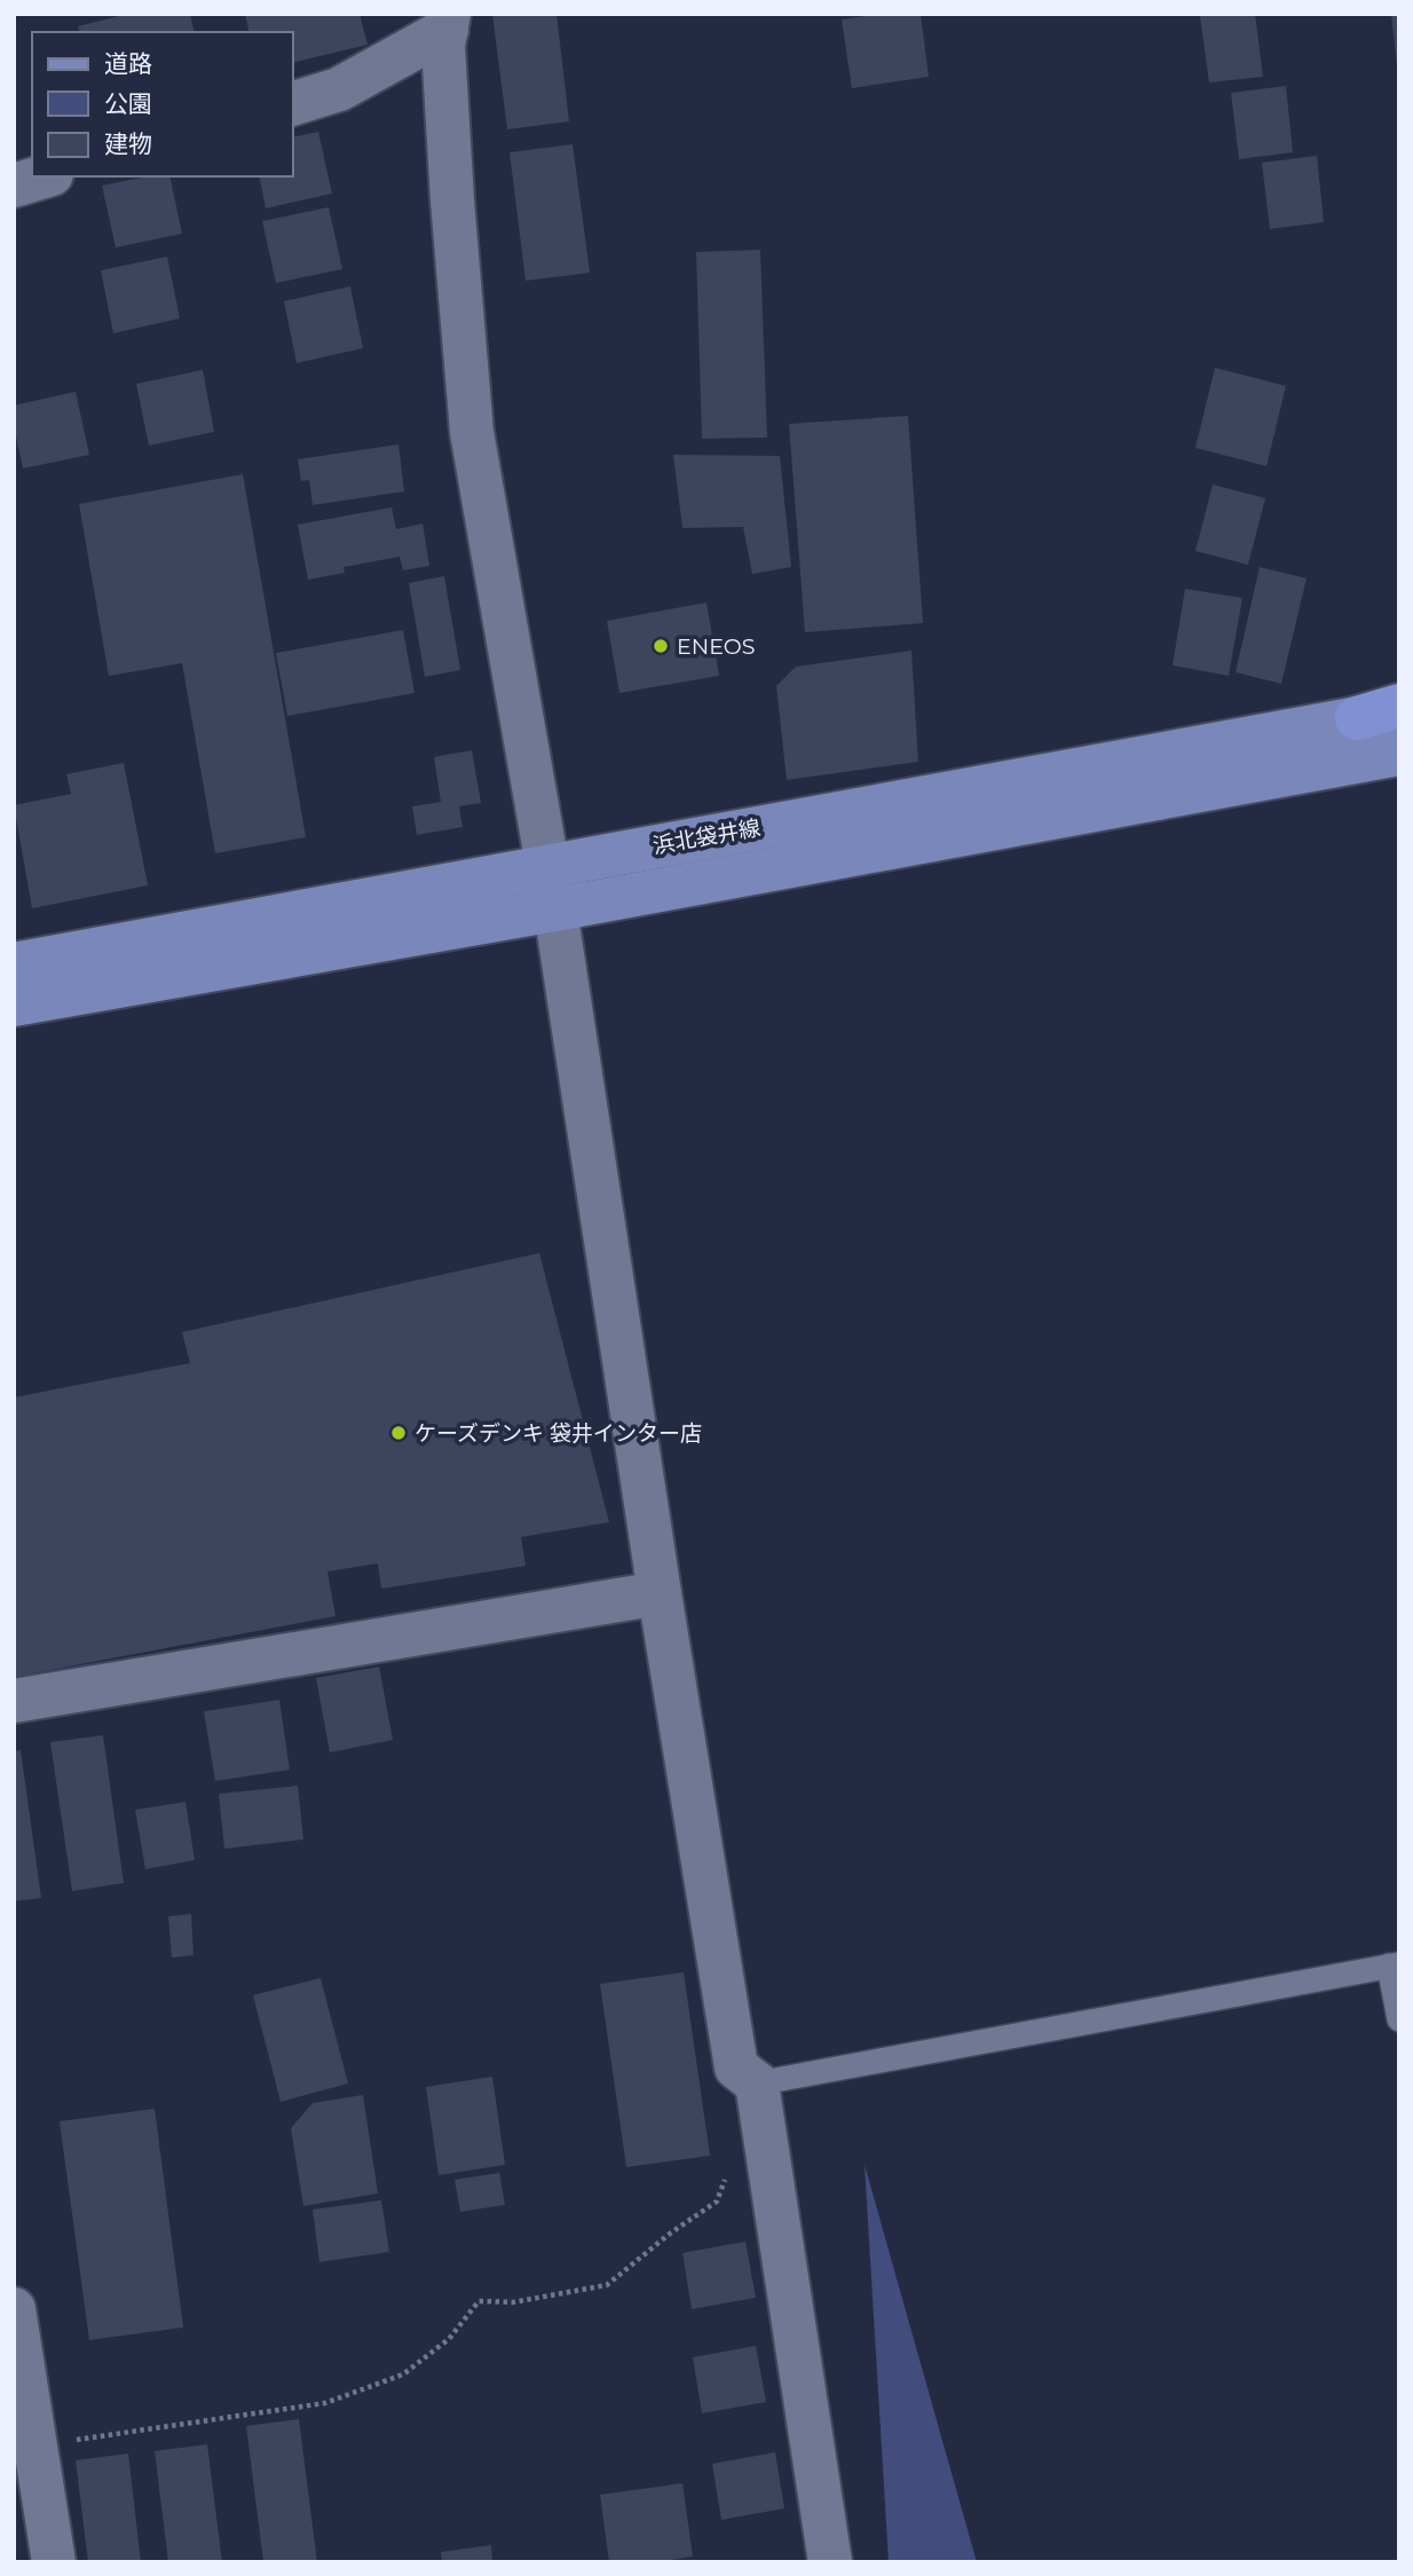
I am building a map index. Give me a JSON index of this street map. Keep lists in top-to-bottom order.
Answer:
{
  "streets": {
    "main road": ["浜北袋井線"]
  },
  "places": ["ENEOS", "ケーズデンキ 袋井インター店"],
  "legend": ["道路", "公園", "建物"]
}
